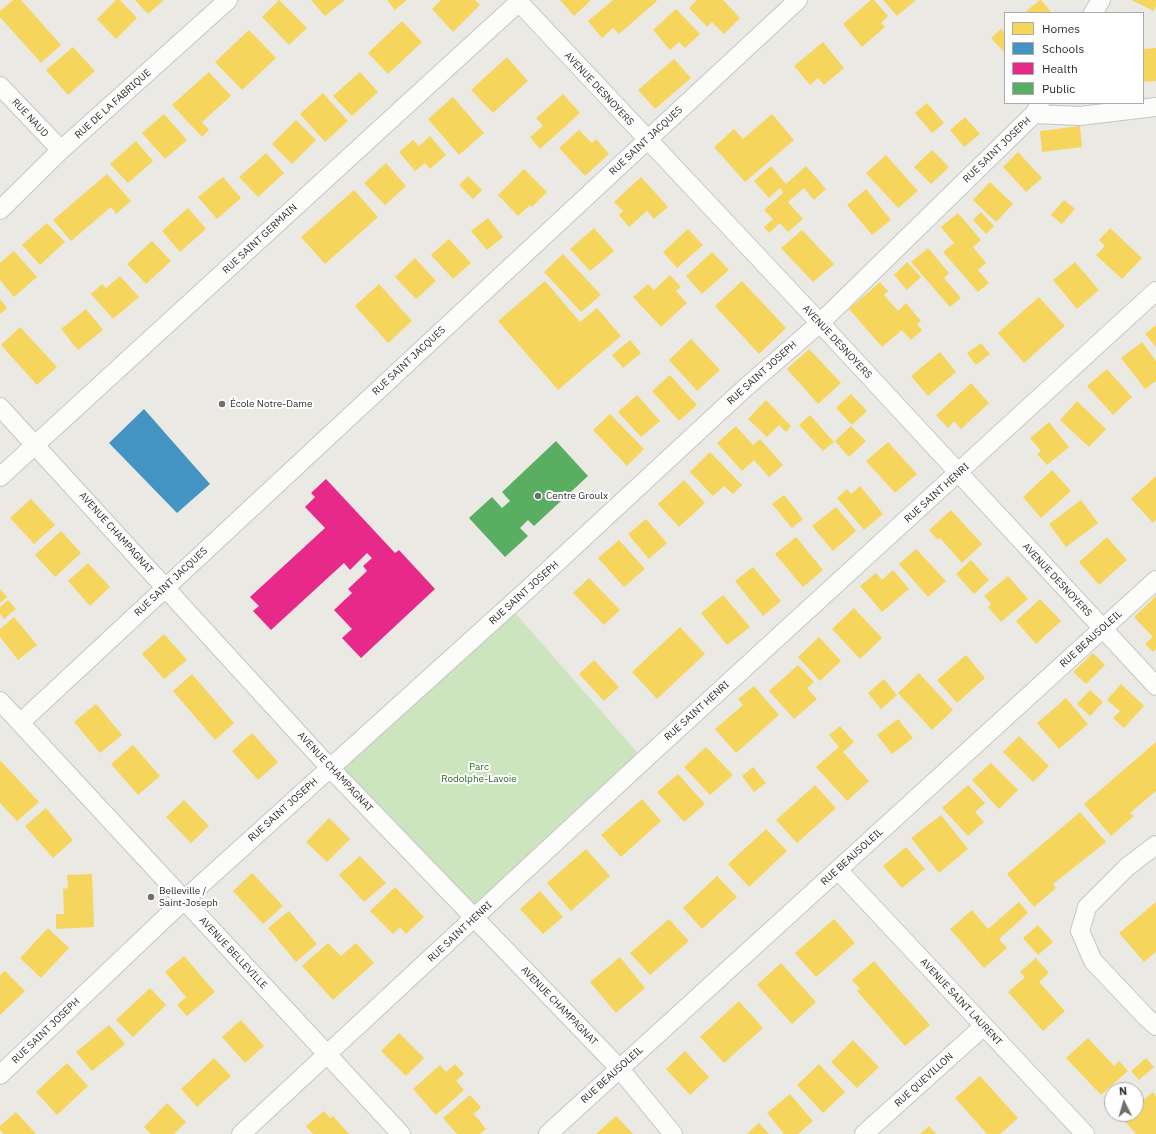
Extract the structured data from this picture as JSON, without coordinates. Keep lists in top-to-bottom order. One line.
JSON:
{"streets":{"street":["AVENUE DESNOYERS","RUE DE LA FABRIQUE","RUE NAUD","RUE SAINT JACQUES","RUE SAINT JOSEPH","RUE SAINT GERMAIN","RUE SAINT HENRI","AVENUE CHAMPAGNAT","RUE BEAUSOLEIL","AVENUE BELLEVILLE","AVENUE SAINT LAURENT","RUE QUEVILLON"]},"crossings":[["AVENUE DESNOYERS","RUE SAINT JACQUES"],["AVENUE DESNOYERS","RUE SAINT JOSEPH"],["AVENUE DESNOYERS","RUE SAINT GERMAIN"],["AVENUE DESNOYERS","RUE SAINT HENRI"],["AVENUE DESNOYERS","RUE BEAUSOLEIL"],["RUE DE LA FABRIQUE","RUE NAUD"],["RUE SAINT JACQUES","AVENUE CHAMPAGNAT"],["RUE SAINT JACQUES","AVENUE BELLEVILLE"],["RUE SAINT JOSEPH","AVENUE CHAMPAGNAT"],["RUE SAINT JOSEPH","AVENUE BELLEVILLE"],["RUE SAINT GERMAIN","AVENUE CHAMPAGNAT"],["RUE SAINT HENRI","AVENUE CHAMPAGNAT"],["RUE SAINT HENRI","AVENUE BELLEVILLE"],["AVENUE CHAMPAGNAT","RUE BEAUSOLEIL"],["RUE BEAUSOLEIL","AVENUE SAINT LAURENT"],["AVENUE SAINT LAURENT","RUE QUEVILLON"]],"parks":["Parc Rodolphe-Lavoie"],"places":["École Notre-Dame","Centre Groulx","Belleville / Saint-Joseph"],"legend":["Homes","Schools","Health","Public"],"north":"top"}
